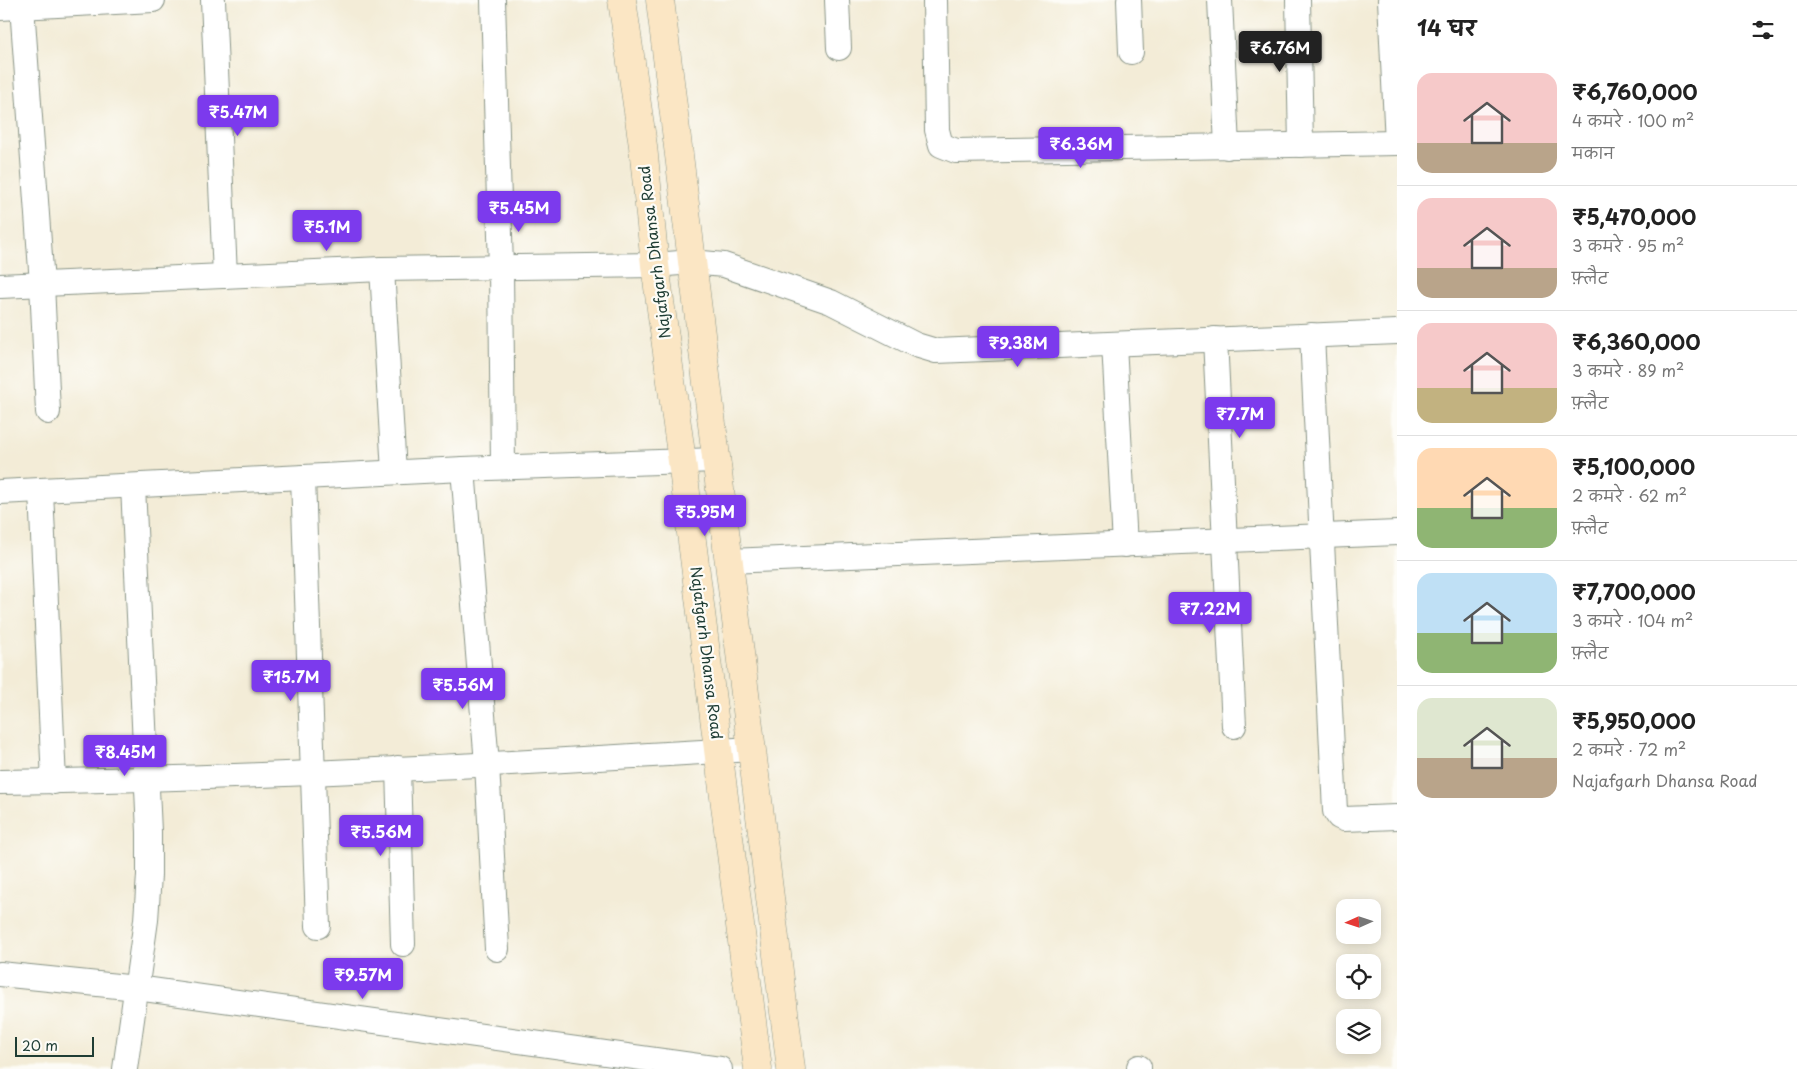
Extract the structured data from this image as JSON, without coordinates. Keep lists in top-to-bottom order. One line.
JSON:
{"streets":{"main road":["Najafgarh Dhansa Road"]},"scale_bar":"20 m","north":"left","page":{"heading":"14 घर","price":["₹6.76M","₹5.47M","₹6.36M","₹5.45M","₹5.1M","₹9.38M","₹7.7M","₹5.95M","₹7.22M","₹15.7M","₹5.56M","₹8.45M","₹5.56M","₹9.57M"],"list":[{"name":"₹6,760,000","note":"4 कमरे · 100 m² · मकान"},{"name":"₹5,470,000","note":"3 कमरे · 95 m² · फ़्लैट"},{"name":"₹6,360,000","note":"3 कमरे · 89 m² · फ़्लैट"},{"name":"₹5,100,000","note":"2 कमरे · 62 m² · फ़्लैट"},{"name":"₹7,700,000","note":"3 कमरे · 104 m² · फ़्लैट"},{"name":"₹5,950,000","note":"2 कमरे · 72 m² · Najafgarh Dhansa Road"}],"scale":"20 m"}}
